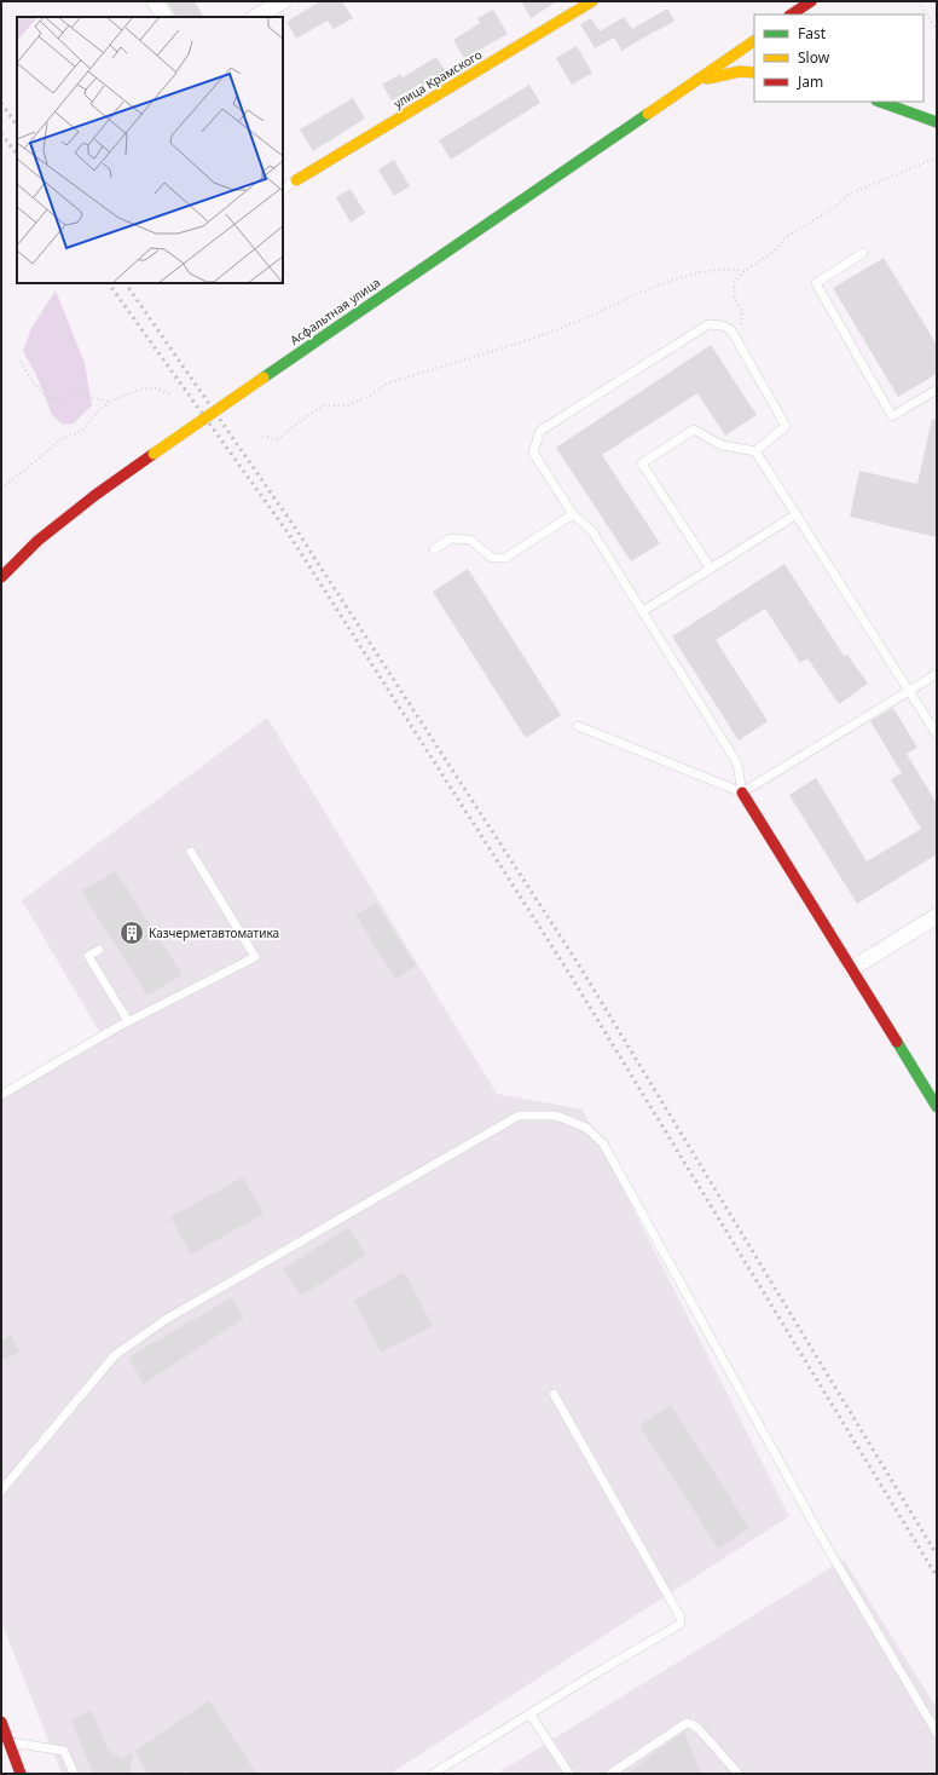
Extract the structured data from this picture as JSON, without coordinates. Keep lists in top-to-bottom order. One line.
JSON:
{"streets":{"main road":["улица Крамского","Асфальтная улица"]},"places":{"building":["Казчерметавтоматика"]},"legend":["Fast","Slow","Jam"]}
